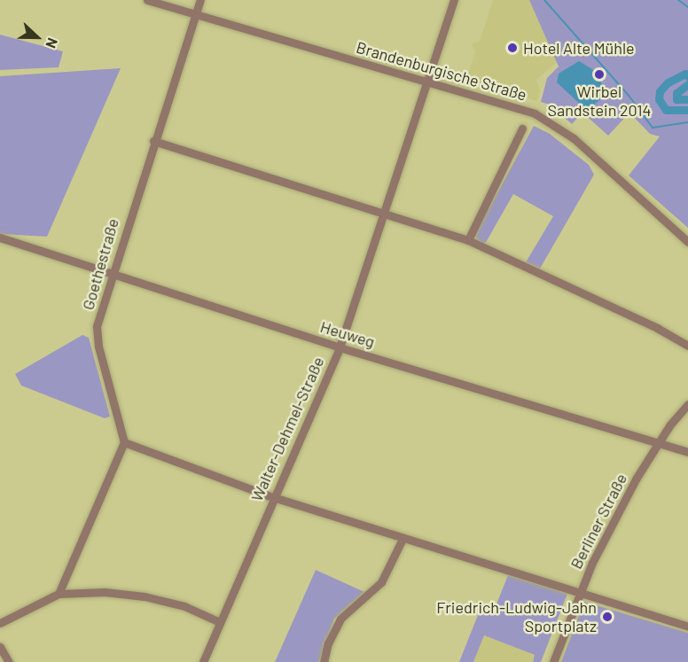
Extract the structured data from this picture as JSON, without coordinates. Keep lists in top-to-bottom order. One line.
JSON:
{"streets":{"street":["Brandenburgische Straße","Goethestraße","Heuweg","Walter-Dehmel-Straße","Berliner Straße"]},"crossings":[["Brandenburgische Straße","Goethestraße"],["Brandenburgische Straße","Walter-Dehmel-Straße"],["Goethestraße","Heuweg"],["Heuweg","Walter-Dehmel-Straße"],["Heuweg","Berliner Straße"]],"places":["Hotel Alte Mühle","Wirbel Sandstein 2014","Friedrich-Ludwig-Jahn Sportplatz"],"north":"right"}
